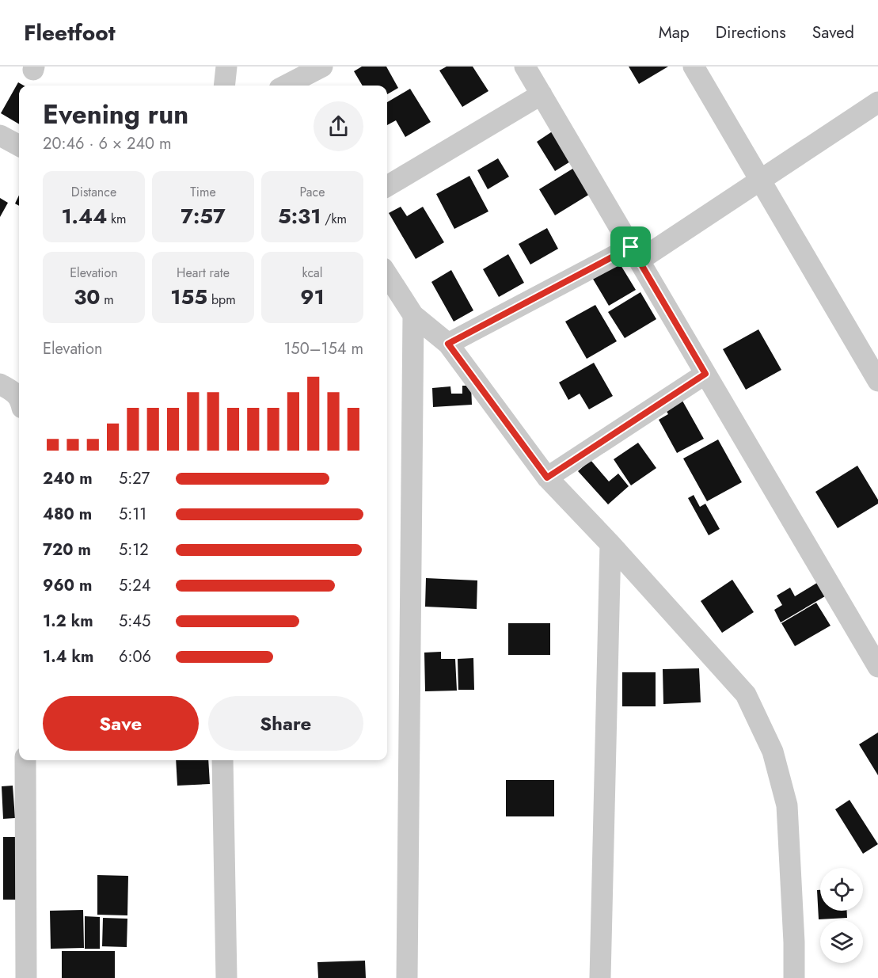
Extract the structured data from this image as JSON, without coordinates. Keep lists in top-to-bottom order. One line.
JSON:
{"page":{"header":"Fleetfoot","nav":["Map","Directions","Saved"],"heading":["Evening run","20:46 · 6 × 240 m"],"stats":[["Distance","1.44 km"],["Time","7:57"],["Pace","5:31 /km"],["Elevation","30 m"],["Heart rate","155 bpm"],["kcal","91"]],"chart":["Elevation","150–154 m"],"list":[{"name":"240 m","note":"5:27"},{"name":"480 m","note":"5:11"},{"name":"720 m","note":"5:12"},{"name":"960 m","note":"5:24"},{"name":"1.2 km","note":"5:45"},{"name":"1.4 km","note":"6:06"}],"buttons":["Save","Share"]}}
